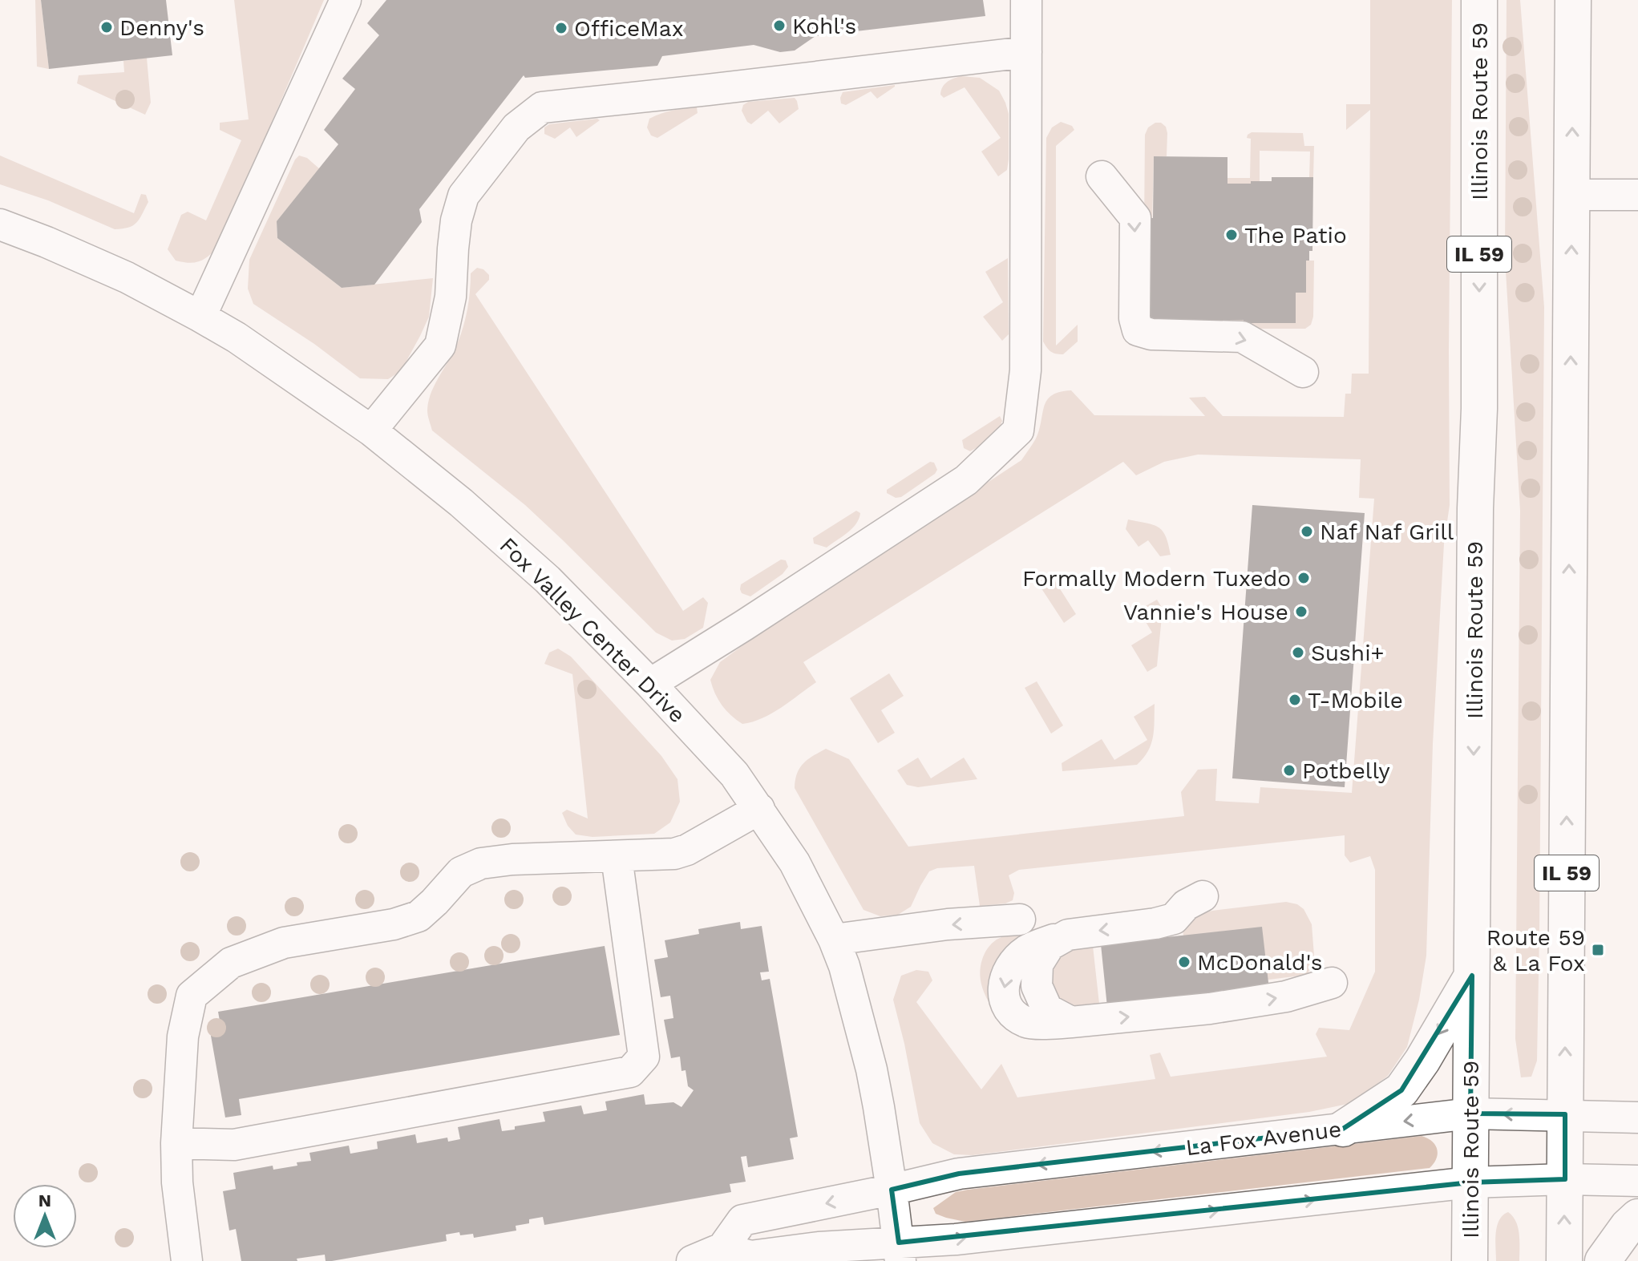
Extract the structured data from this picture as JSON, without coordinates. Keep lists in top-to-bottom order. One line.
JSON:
{"streets":{"main road":["Illinois Route 59","IL 59"],"street":["Fox Valley Center Drive","La Fox Avenue"]},"crossings":[["Illinois Route 59","La Fox Avenue"],["IL 59","La Fox Avenue"],["Fox Valley Center Drive","La Fox Avenue"]],"places":{"other":["Kohl's","Denny's","OfficeMax","The Patio","Naf Naf Grill","Formally Modern Tuxedo","Vannie's House","Sushi+","T-Mobile","Potbelly","McDonald's"],"transit":["Route 59 & La Fox"]},"north":"top"}
